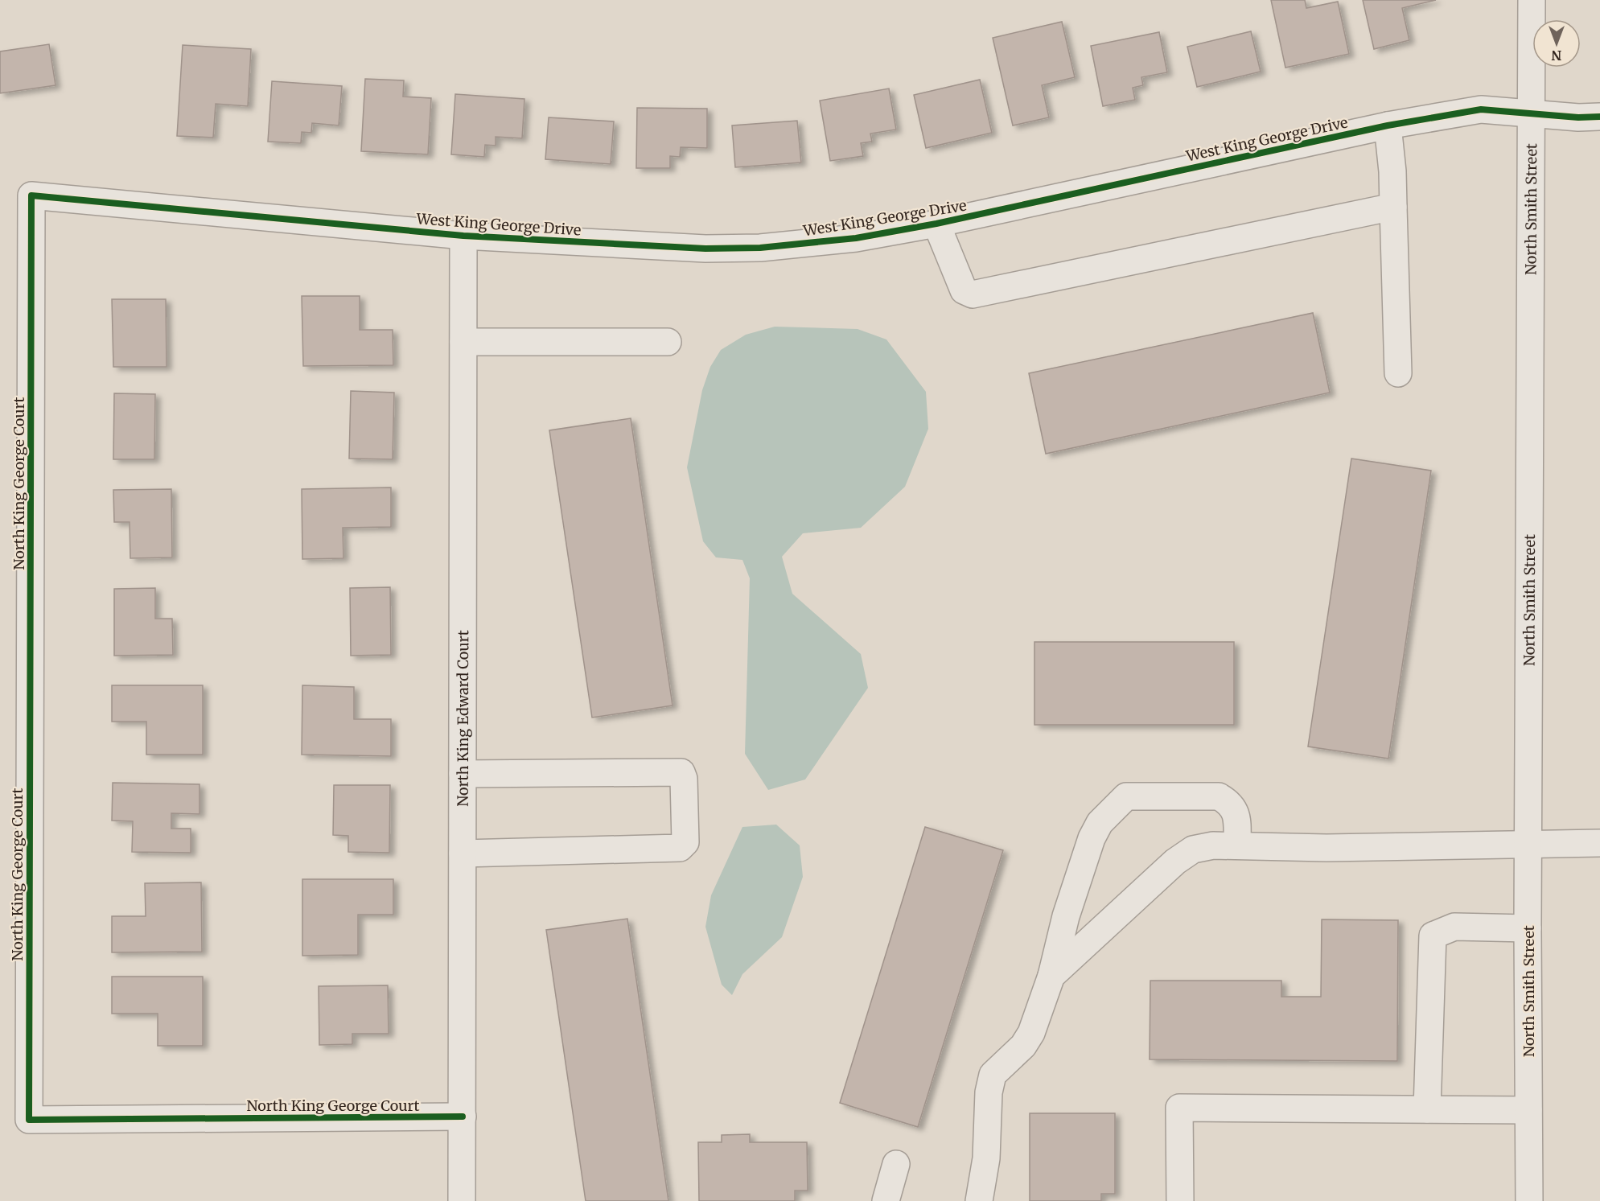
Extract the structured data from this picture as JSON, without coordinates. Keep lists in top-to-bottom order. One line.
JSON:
{"streets":{"street":["West King George Drive","North Smith Street","North King George Court","North King Edward Court"]},"crossings":[["West King George Drive","North Smith Street"],["West King George Drive","North King George Court"],["West King George Drive","North King Edward Court"],["North King George Court","North King Edward Court"]],"north":"bottom"}
